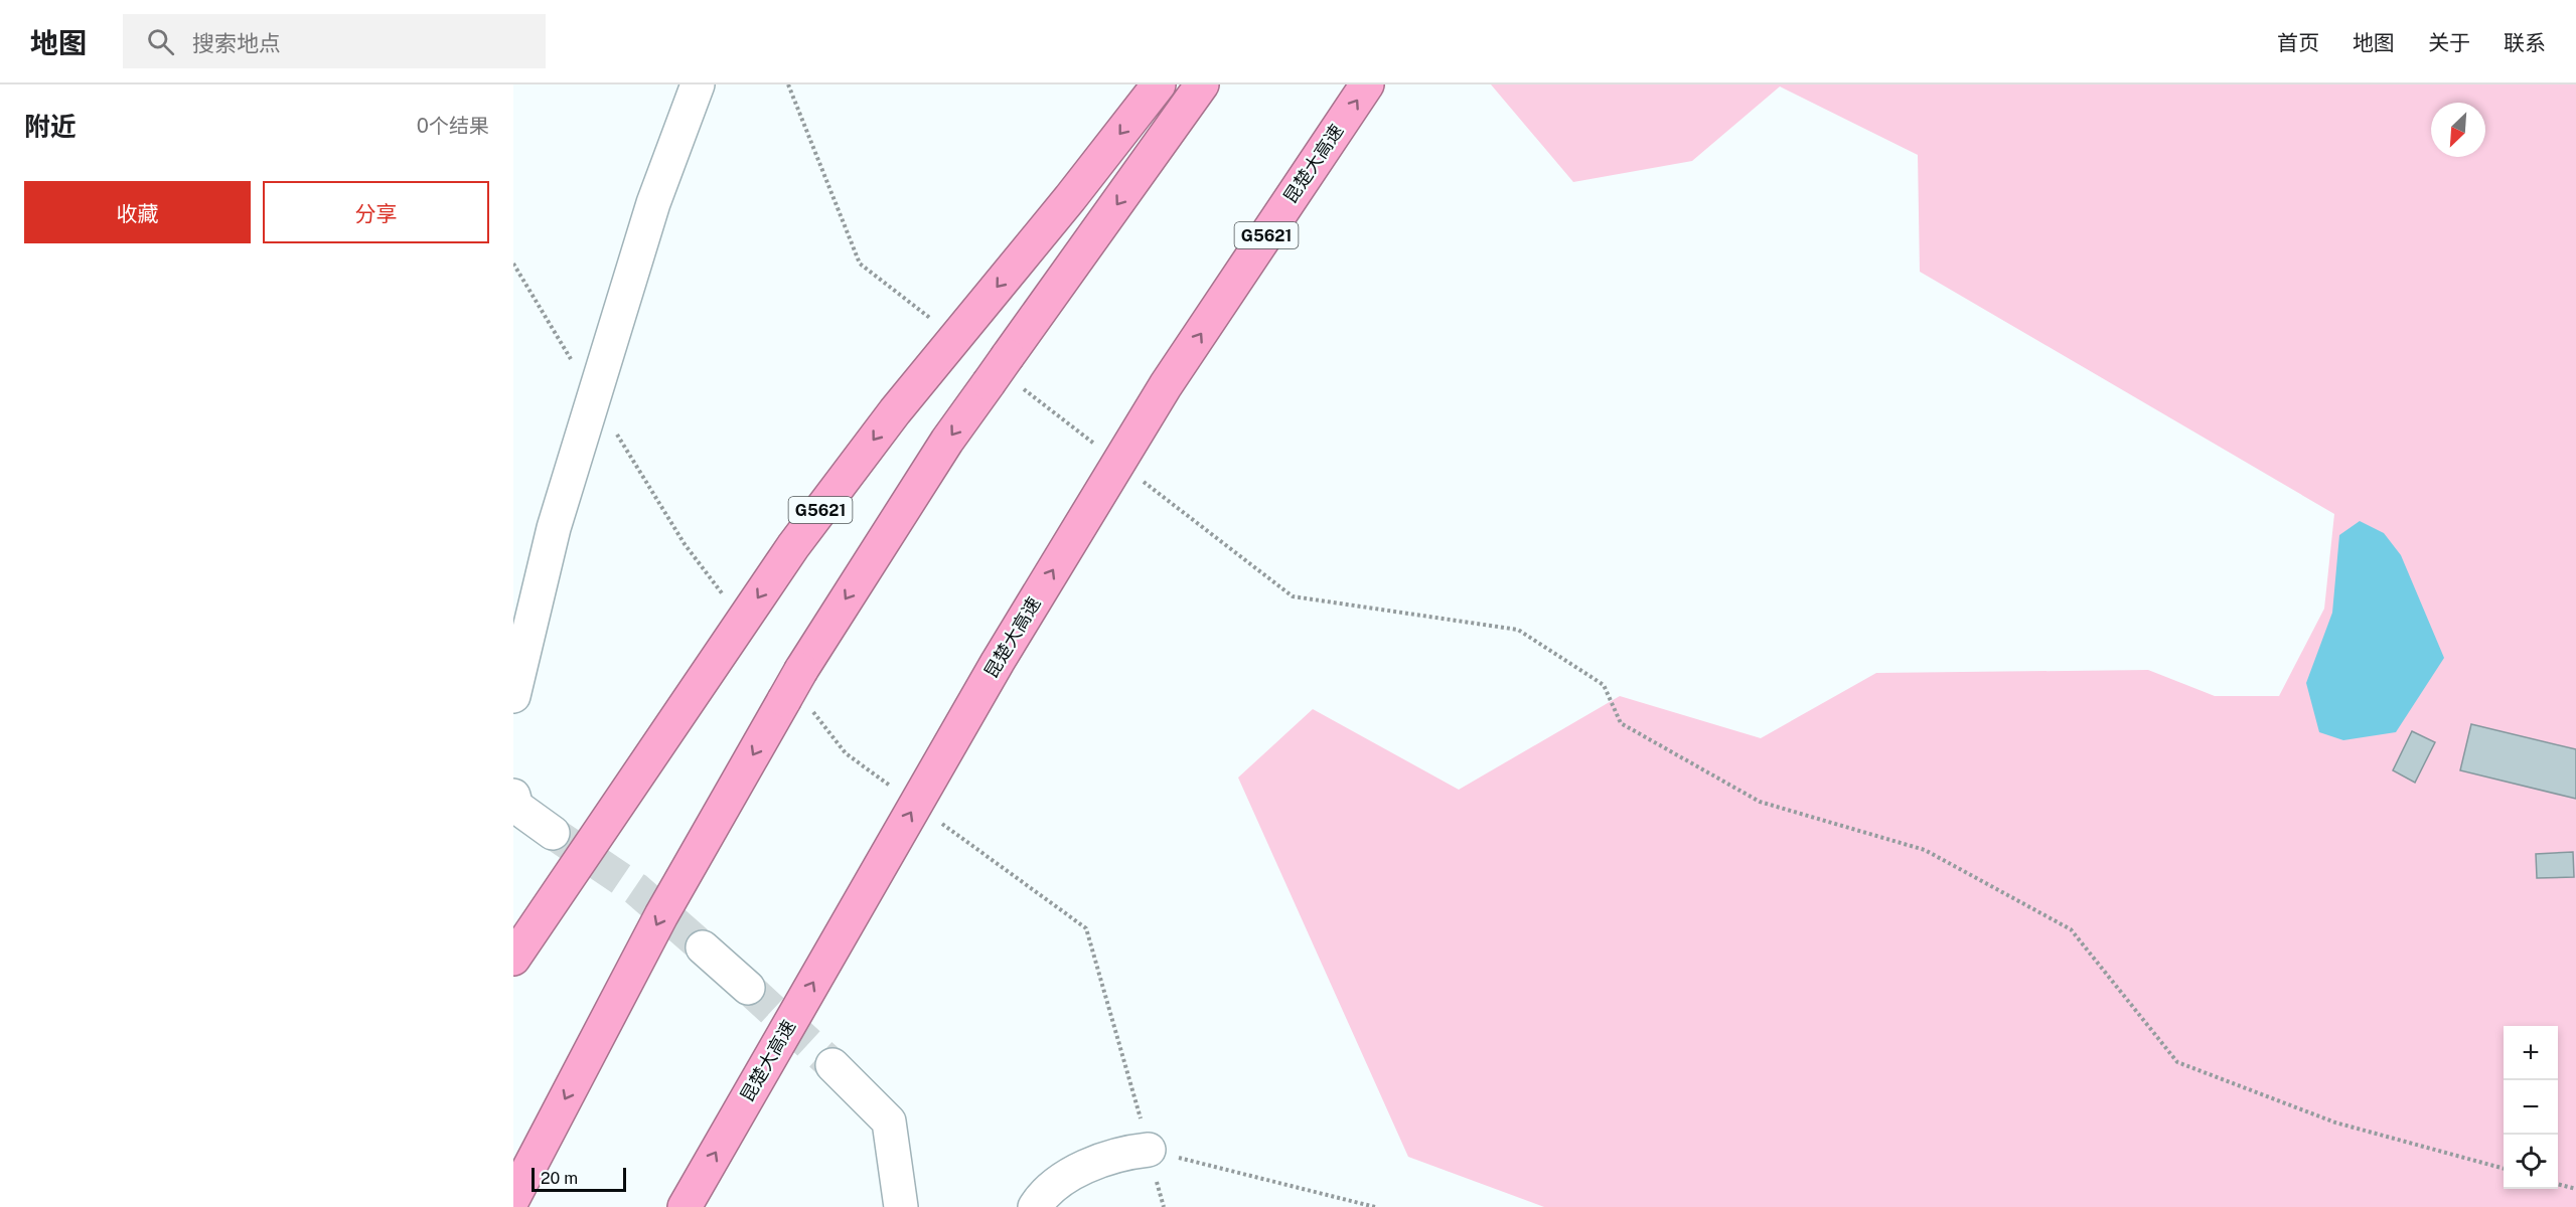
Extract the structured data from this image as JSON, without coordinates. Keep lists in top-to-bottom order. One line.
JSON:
{"streets":{"highway":["昆楚大高速","G5621"]},"scale_bar":"20 m","north":"bottom left","page":{"header":"地图","search":"搜索地点","nav":["首页","地图","关于","联系"],"heading":["附近","0个结果"],"buttons":["收藏","分享"],"map_buttons":["+","−"],"scale":"20 m"}}
